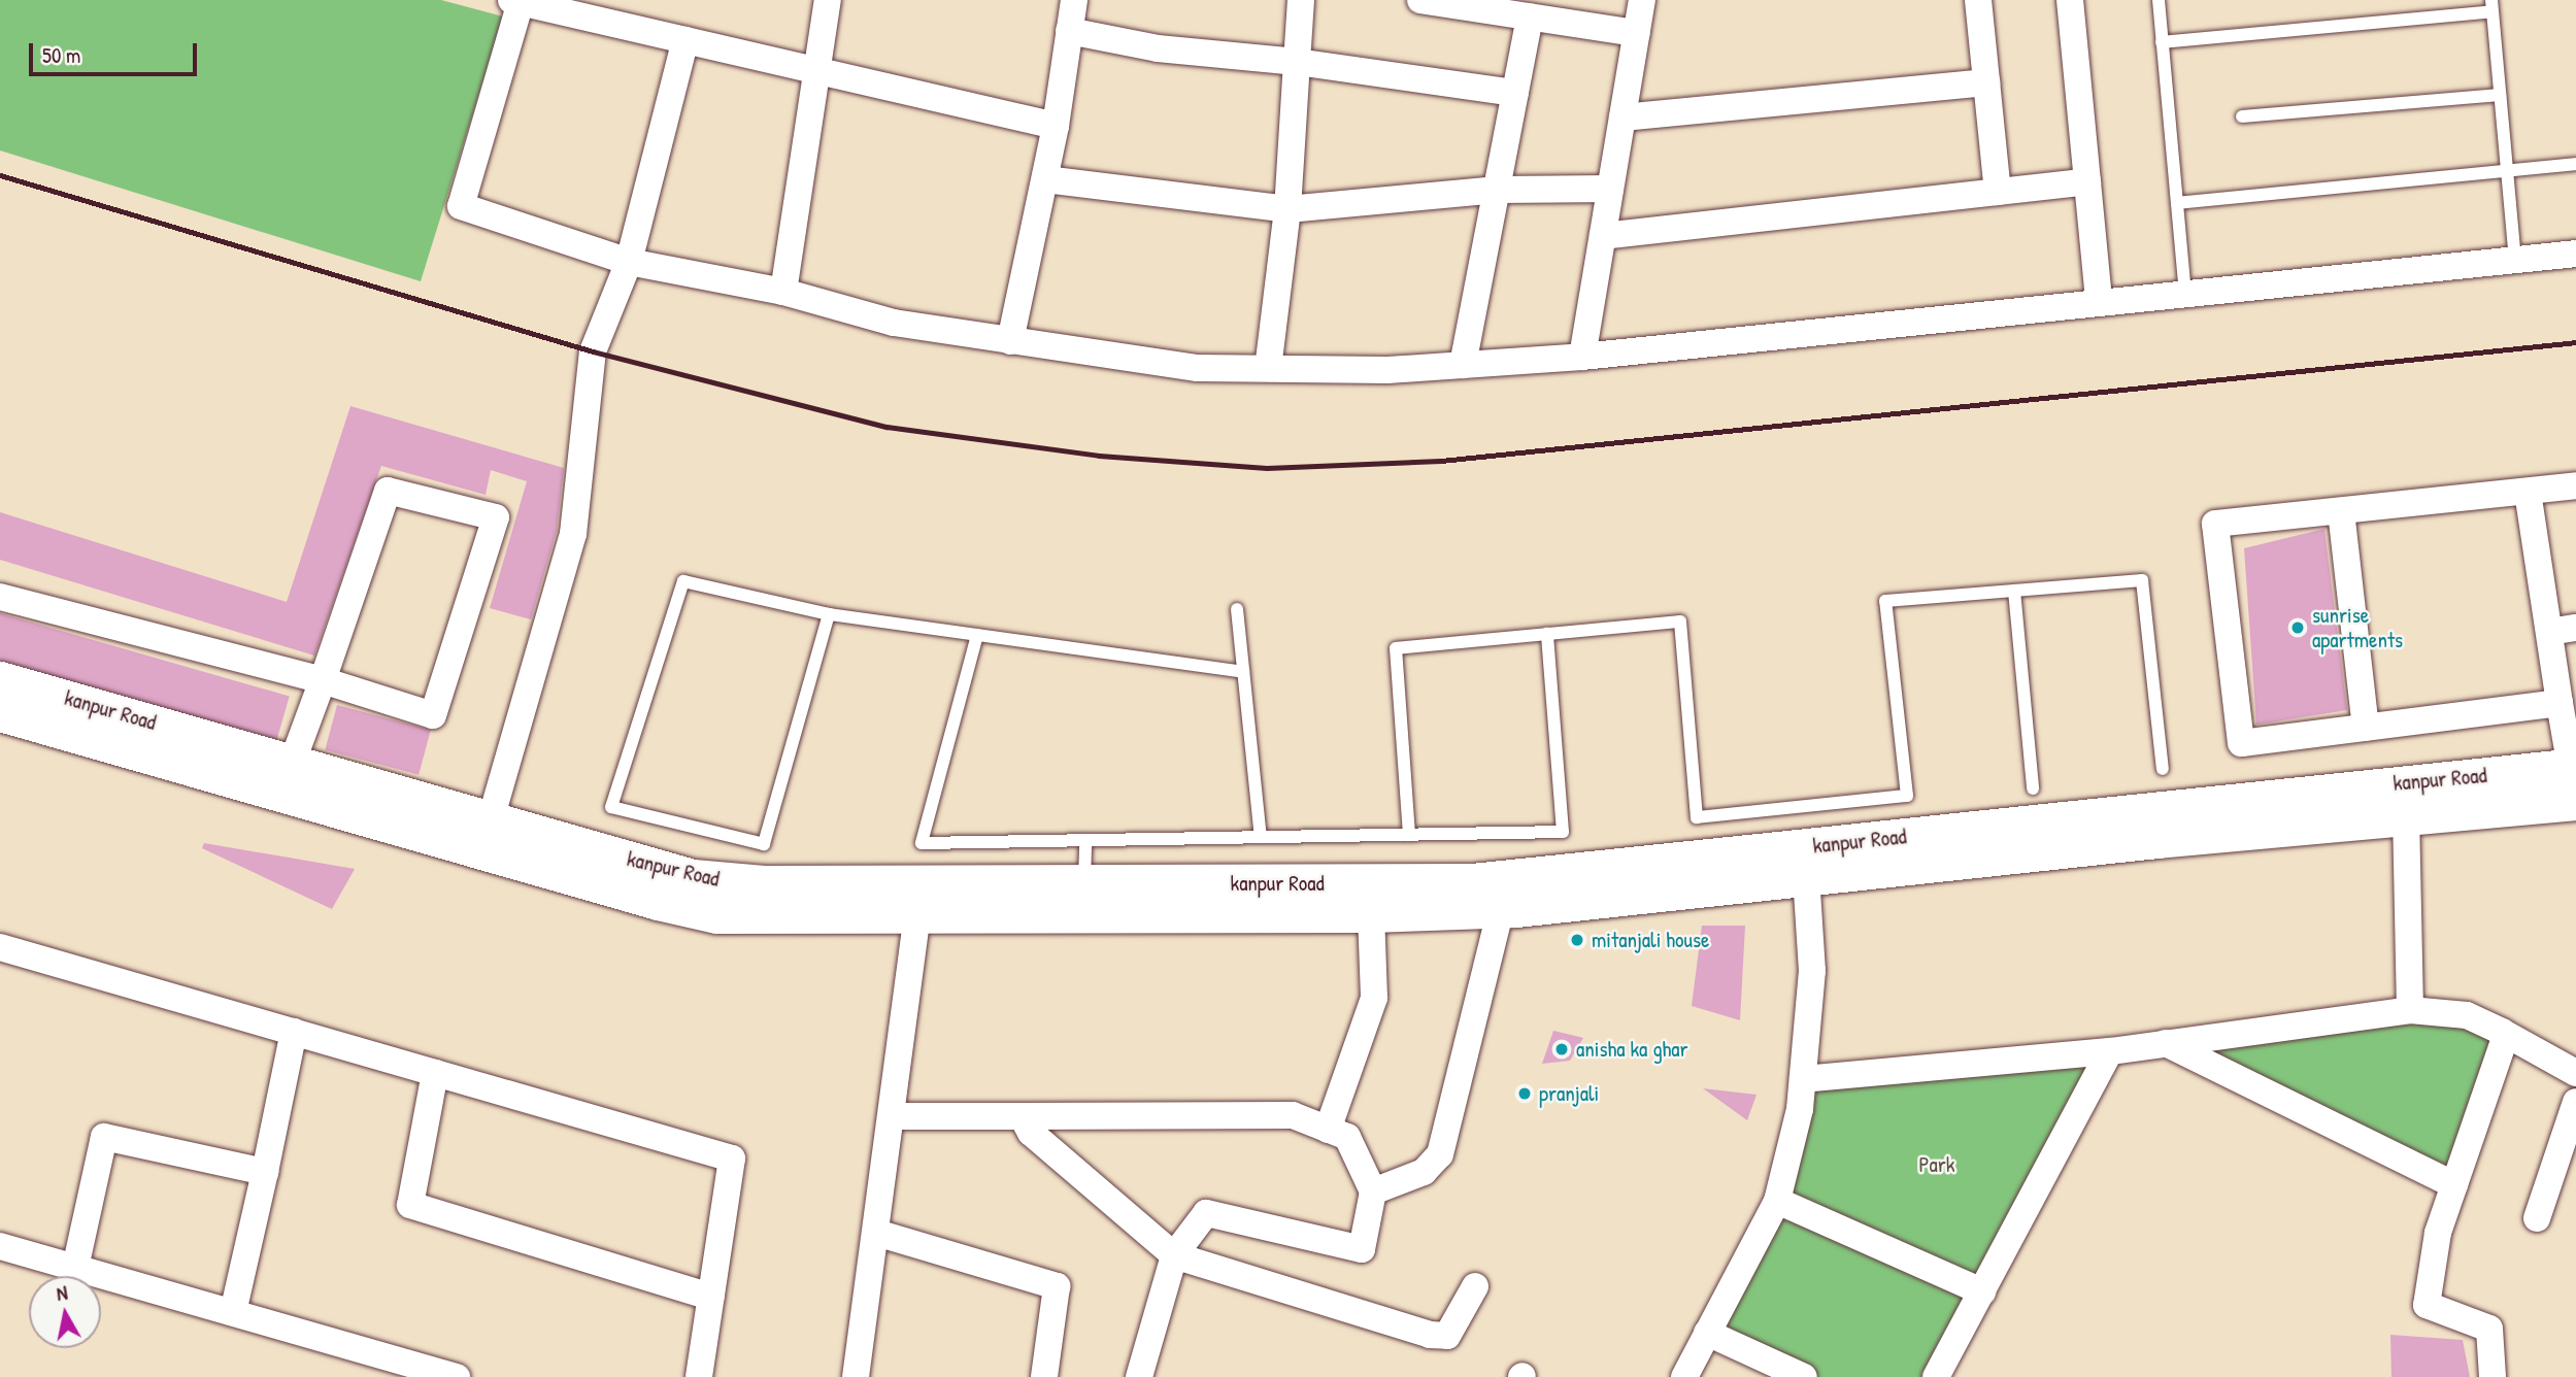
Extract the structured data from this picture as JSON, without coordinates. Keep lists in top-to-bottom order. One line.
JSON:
{"streets":{"street":["kanpur Road"]},"parks":["Park"],"places":["sunrise apartments","mitanjali house","anisha ka ghar","pranjali"],"scale_bar":"50 m","north":"top"}
